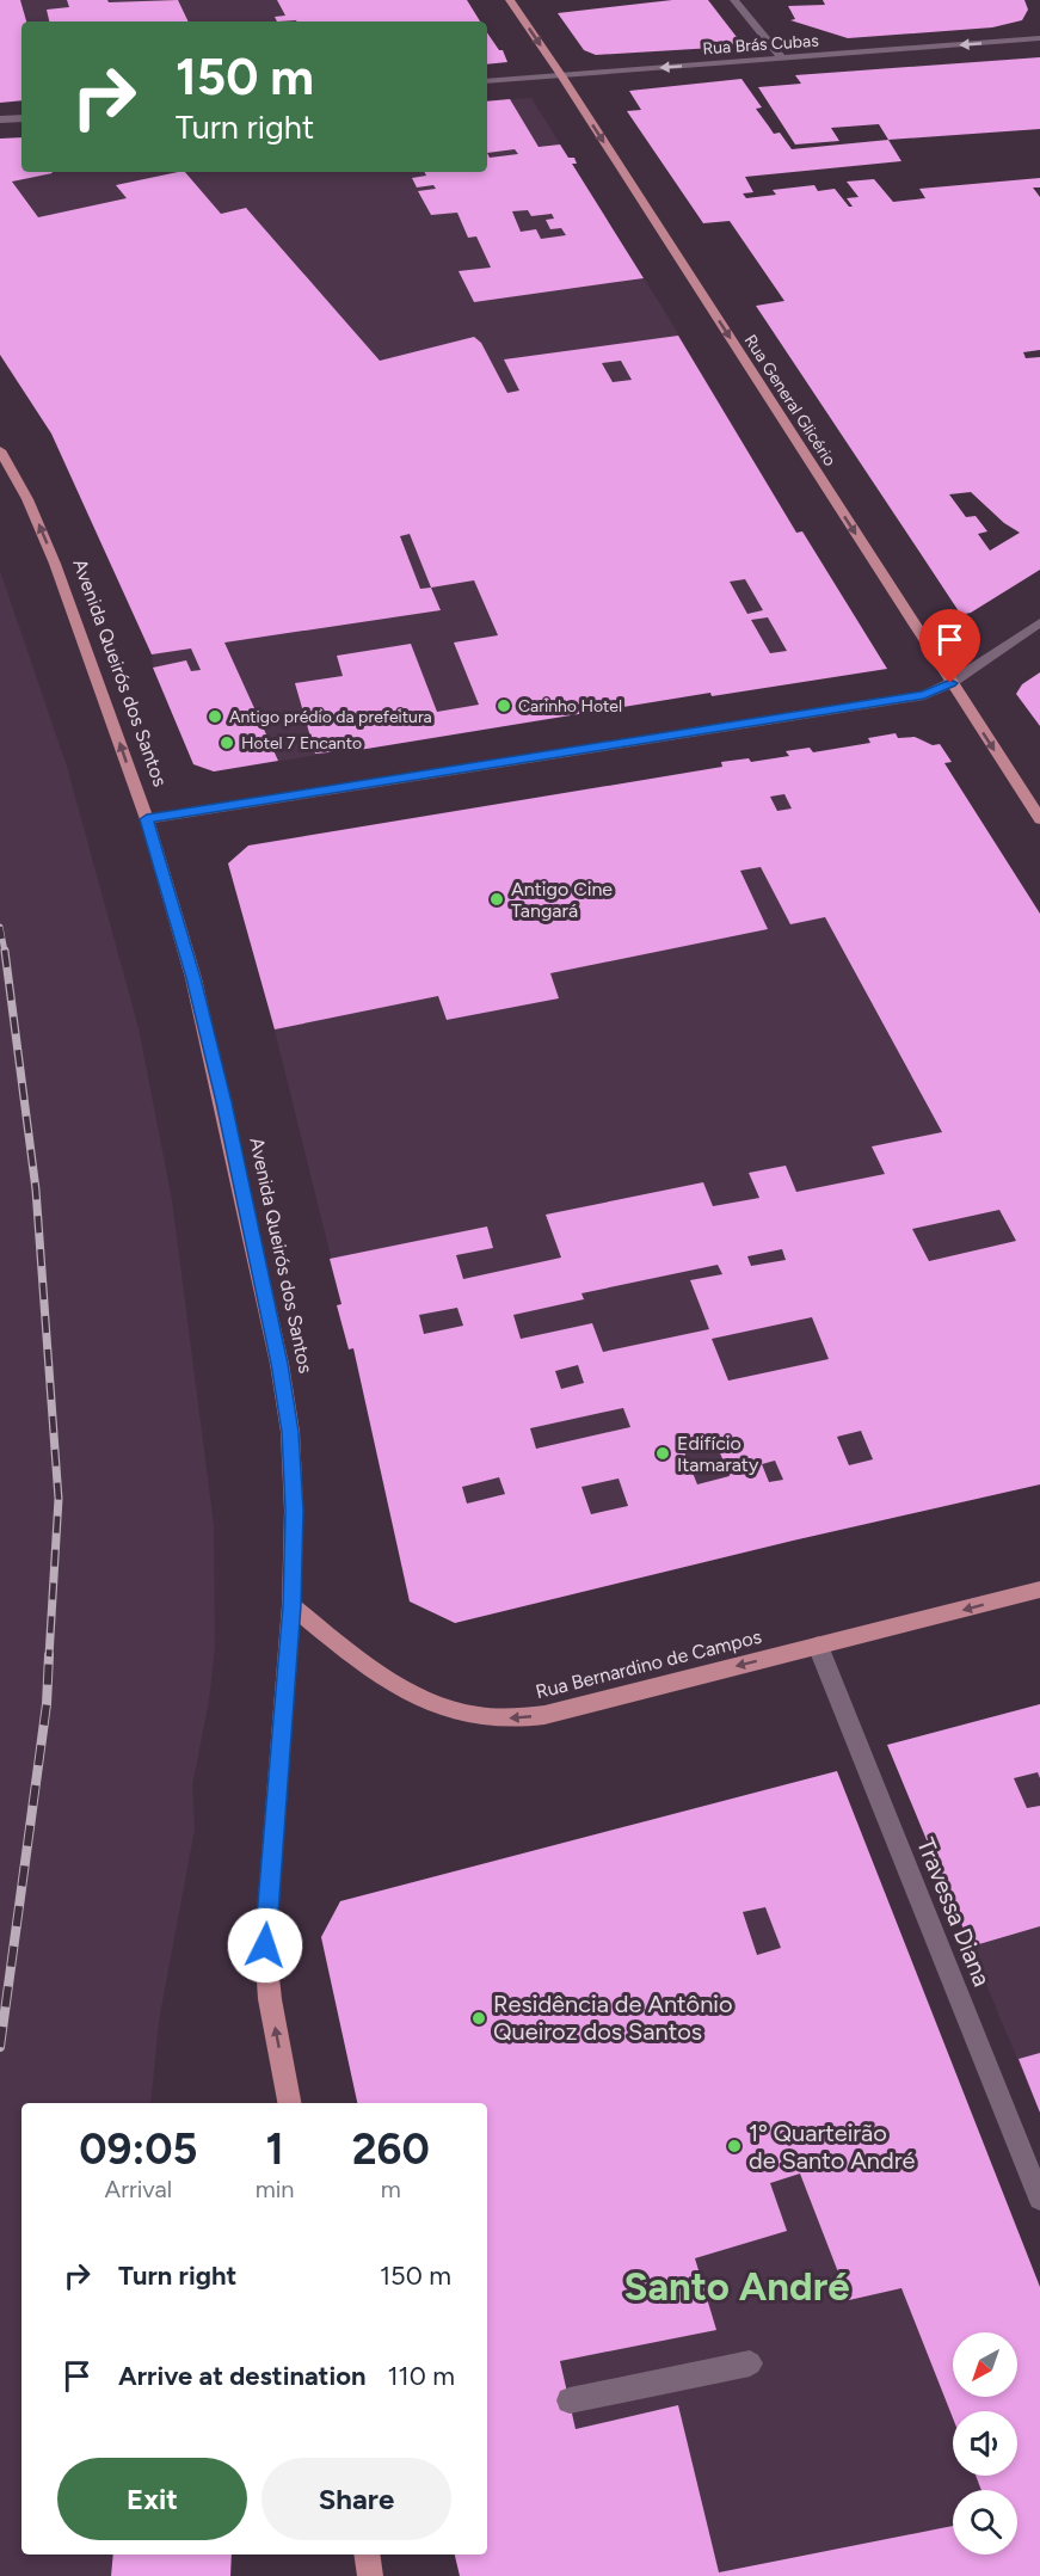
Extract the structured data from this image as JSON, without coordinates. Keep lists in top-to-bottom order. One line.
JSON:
{"streets":{"main road":["Rua General Glicério","Avenida Queirós dos Santos","Rua Bernardino de Campos"],"street":["Rua Brás Cubas","Travessa Diana"]},"crossings":[["Rua Brás Cubas","Rua General Glicério"],["Avenida Queirós dos Santos","Rua Bernardino de Campos"],["Rua Bernardino de Campos","Travessa Diana"]],"one_way":["Rua Brás Cubas","Rua General Glicério","Avenida Queirós dos Santos","Rua Bernardino de Campos"],"districts":["Santo André"],"places":["Carinho Hotel","Antigo prédio da prefeitura","Hotel 7 Encanto","Antigo Cine Tangará","Edifício Itamaraty","Residência de Antônio Queiroz dos Santos","1º Quarteirão de Santo André"],"north":"bottom left","page":{"turn":["150 m","Turn right"],"eta":["09:05","Arrival","1","min","260","m"],"list":[{"name":"Turn right","value":"150 m"},{"name":"Arrive at destination","value":"110 m"}],"buttons":["Exit","Share"]}}
